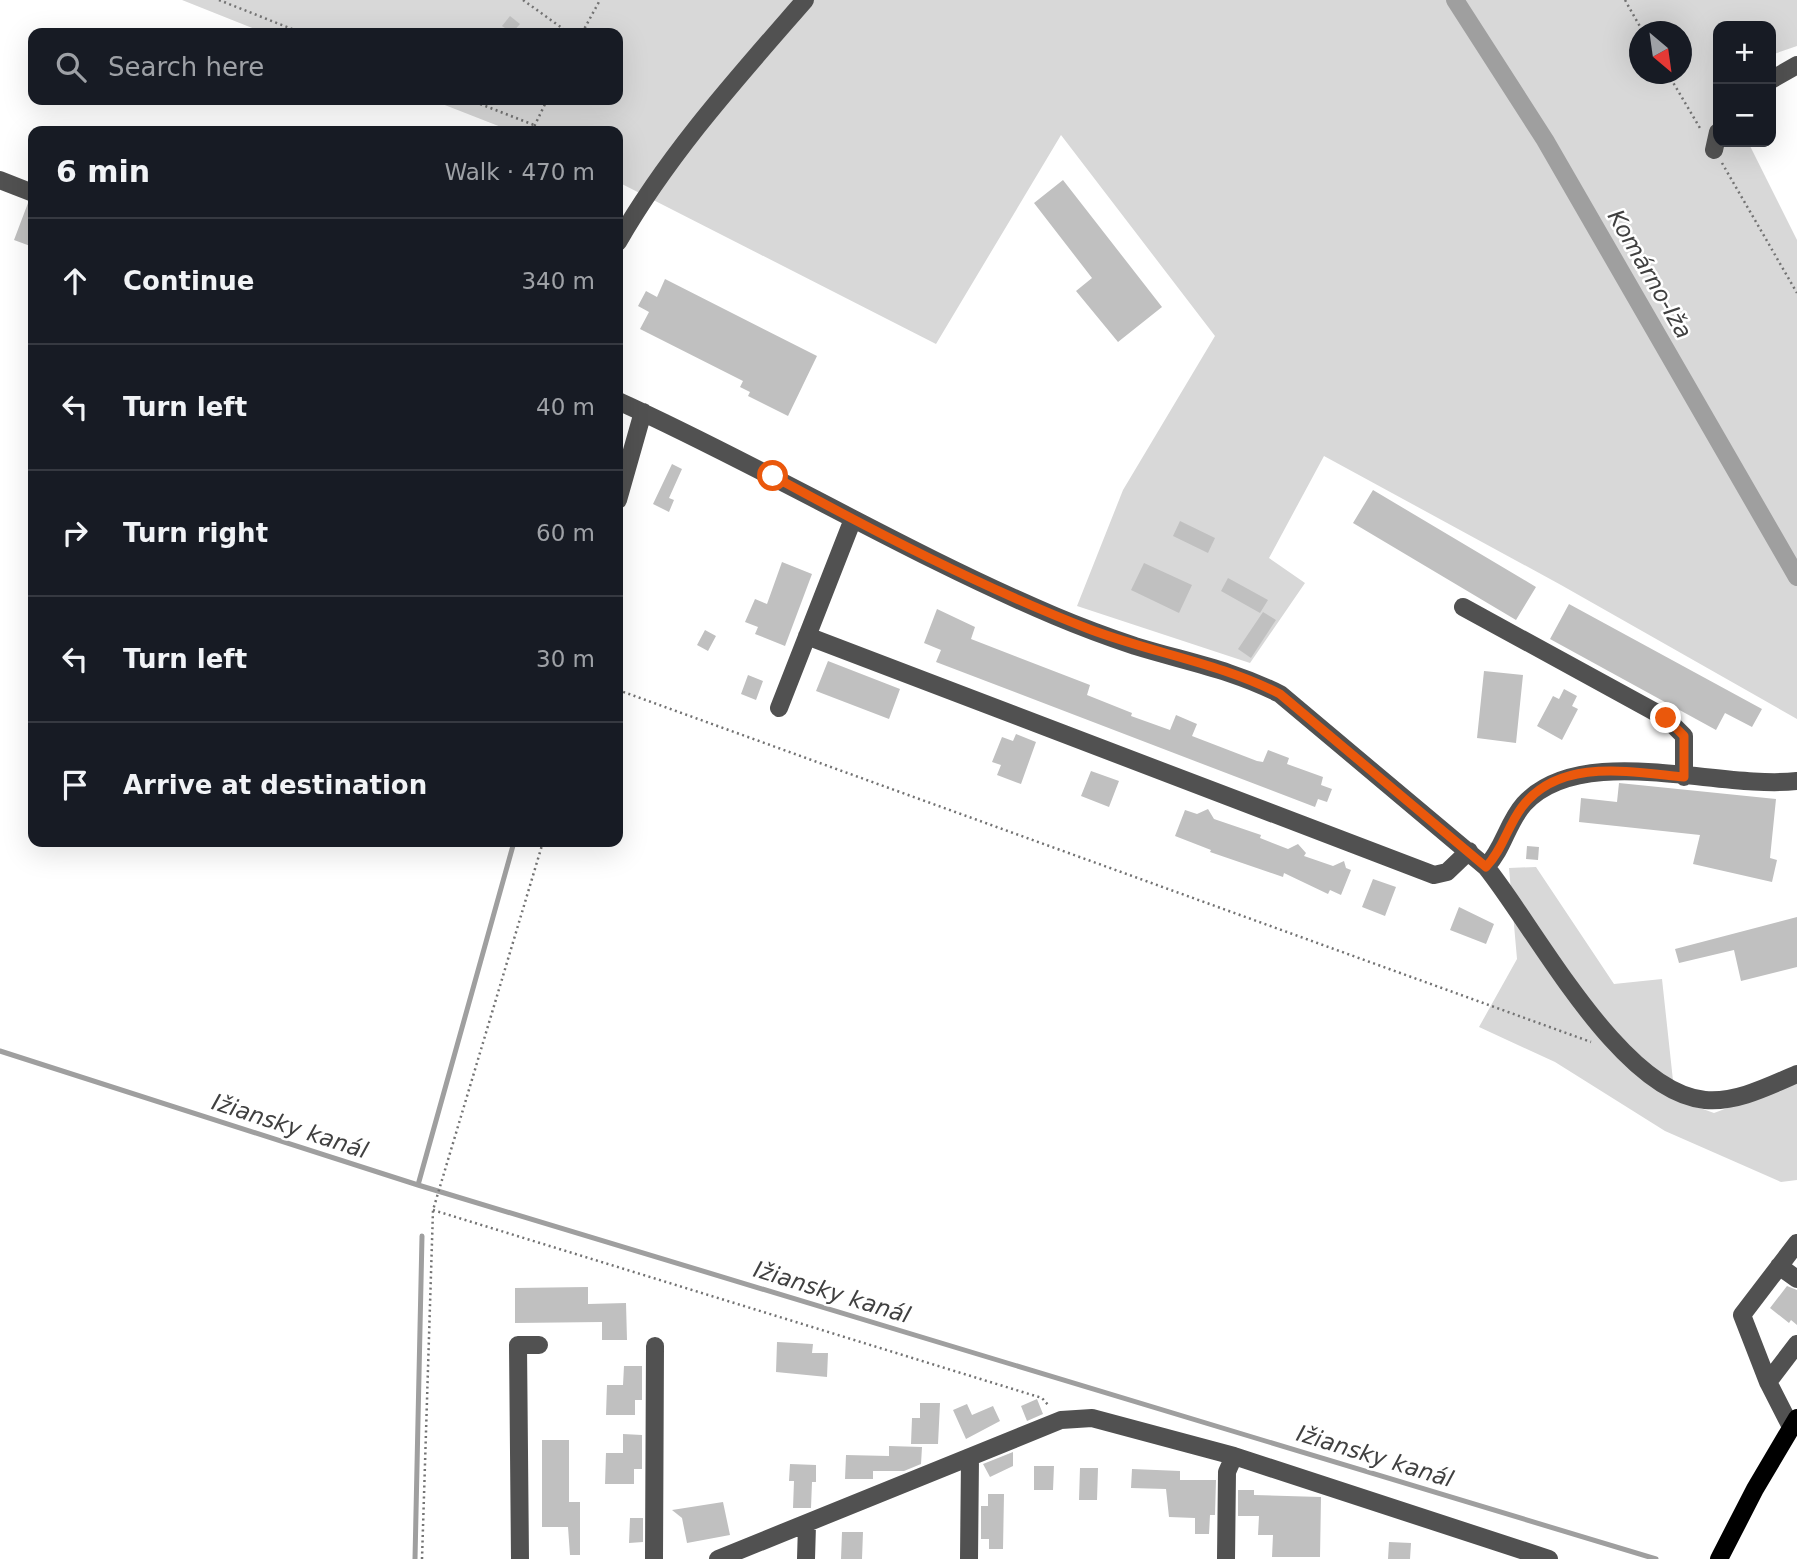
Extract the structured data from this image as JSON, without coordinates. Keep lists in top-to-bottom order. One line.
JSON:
{"water":["Komárno-Iža","Ižiansky kanál"],"north":"bottom right","page":{"map_buttons":["+","−"],"search":"Search here","heading":["6 min","Walk · 470 m"],"list":[["Continue","340 m"],["Turn left","40 m"],["Turn right","60 m"],["Turn left","30 m"],"Arrive at destination"]}}
